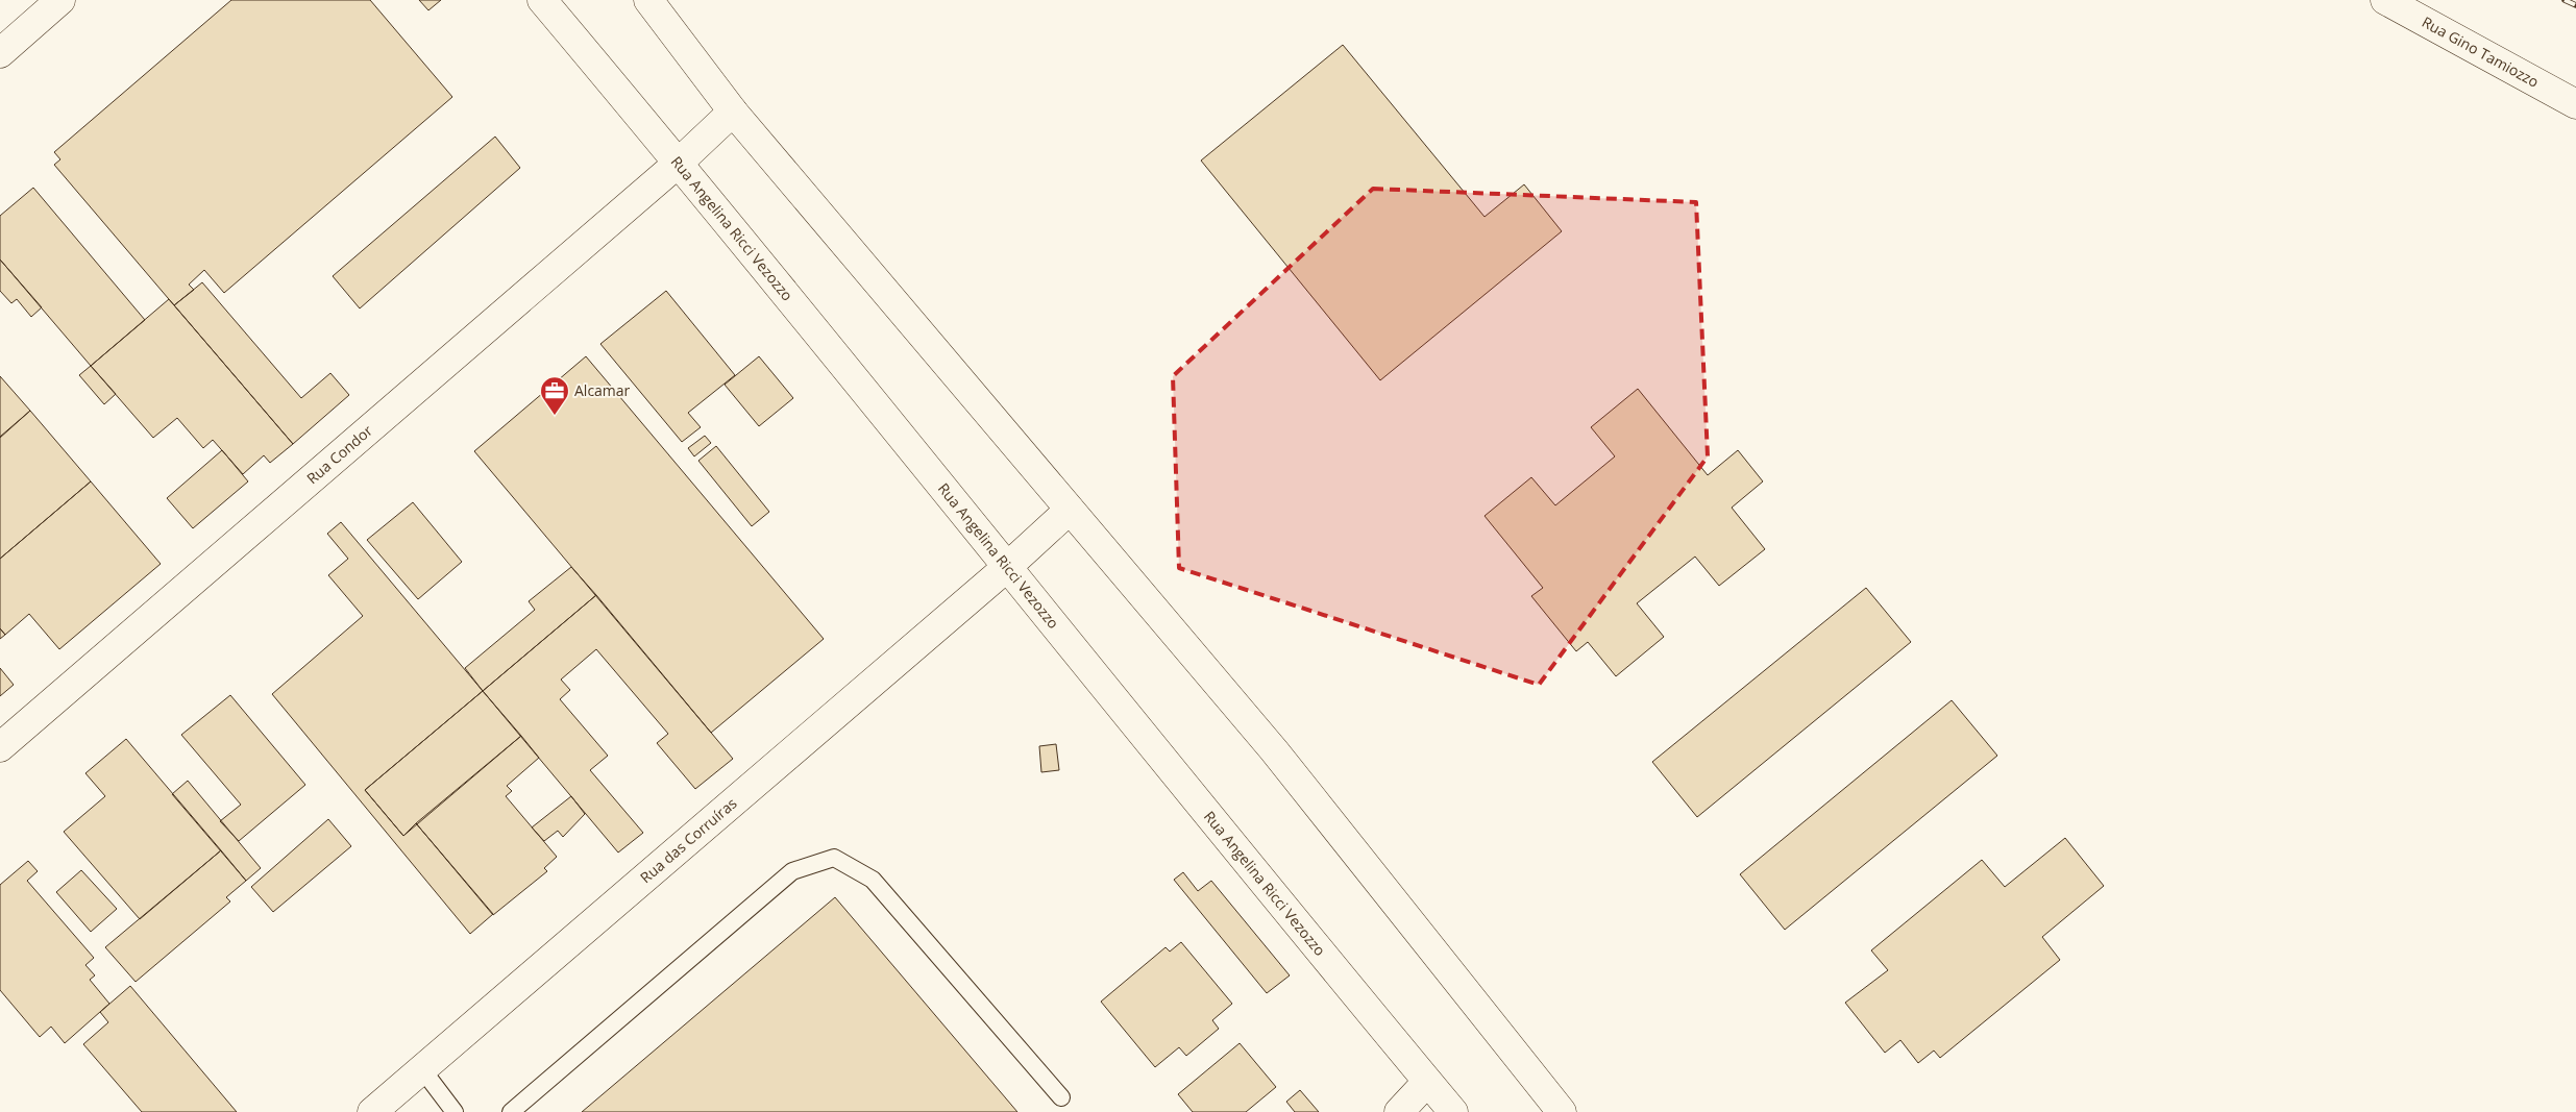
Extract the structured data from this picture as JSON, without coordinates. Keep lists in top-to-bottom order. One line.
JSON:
{"streets":{"main road":["Rua Gino Tamiozzo","Rua Angelina Ricci Vezozzo","Rua Condor","Rua das Corruíras"]},"crossings":[["Rua Angelina Ricci Vezozzo","Rua Condor"],["Rua Angelina Ricci Vezozzo","Rua das Corruíras"]],"places":{"office":["Alcamar"]}}
